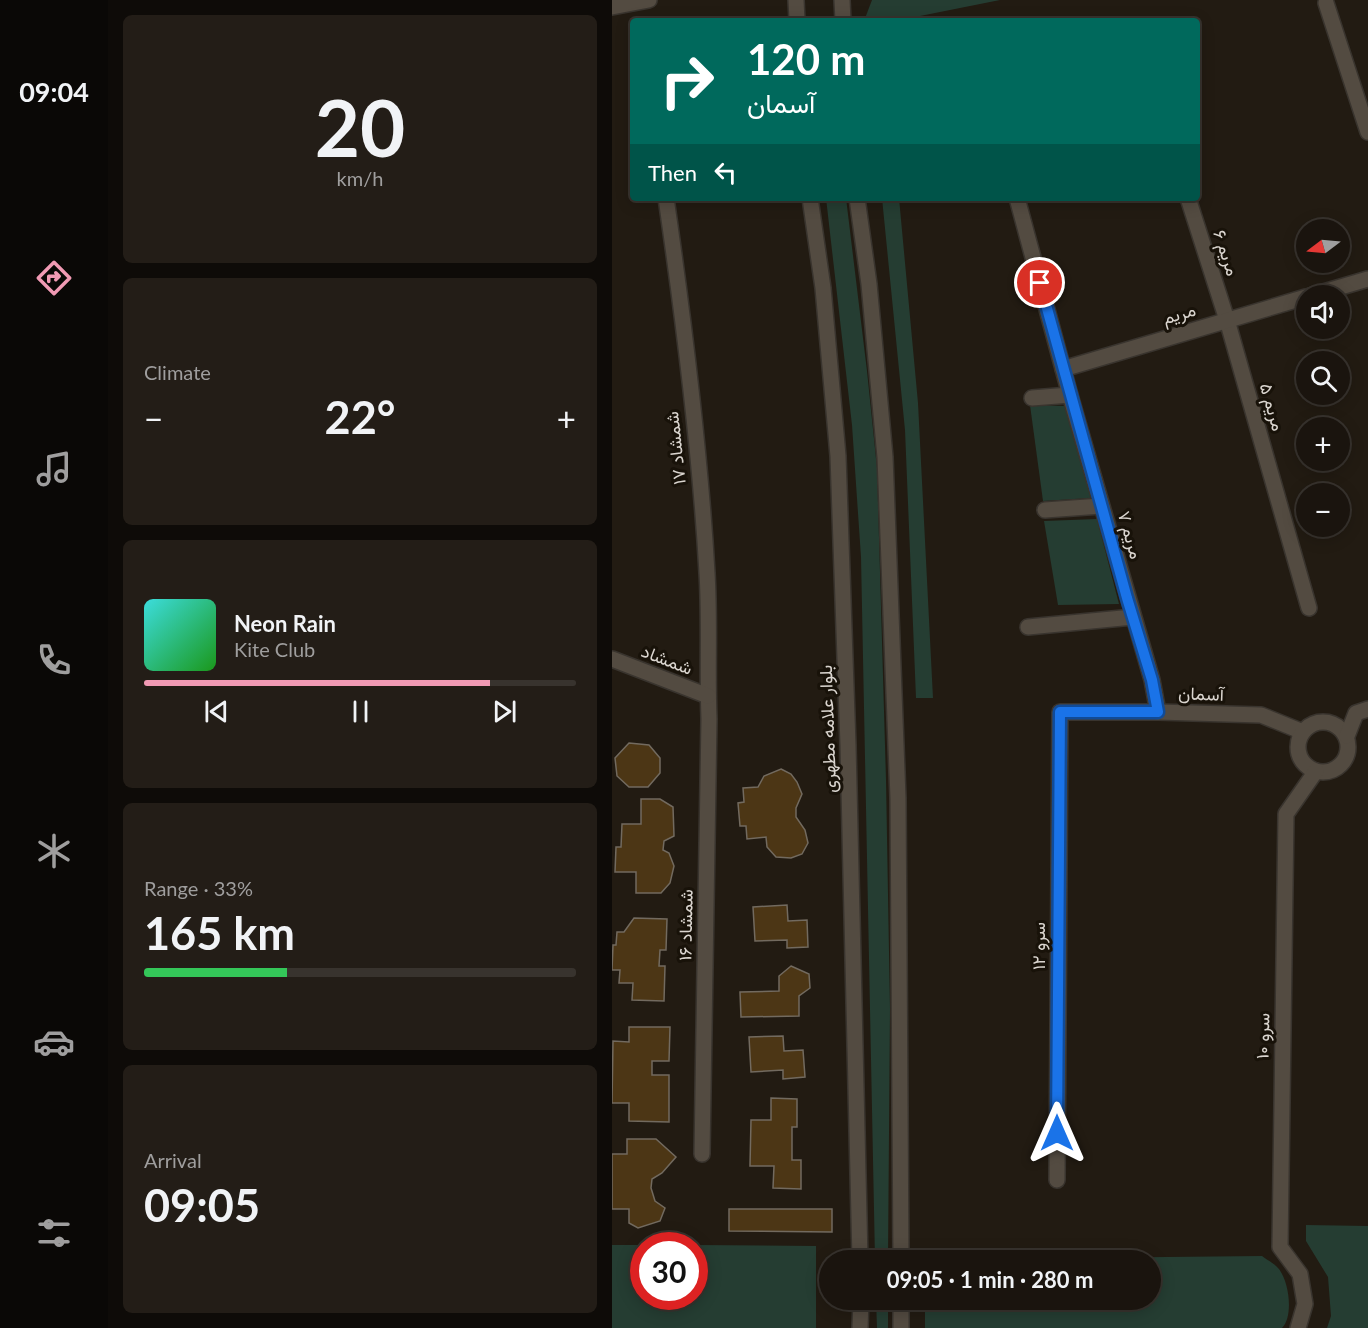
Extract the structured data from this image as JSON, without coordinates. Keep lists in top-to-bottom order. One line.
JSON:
{"streets":{"street":["مریم ۶","مریم","مریم ۵","شمشاد ۱۷","مریم ۷","شمشاد","آسمان","بلوار علامه مطهری","شمشاد ۱۶","سرو ۱۲","سرو ۱۰"]},"crossings":[["مریم ۶","مریم"],["مریم ۶","مریم ۵"],["مریم","مریم ۵"],["مریم","مریم ۷"],["شمشاد ۱۷","شمشاد"],["شمشاد ۱۷","شمشاد ۱۶"],["مریم ۷","آسمان"],["شمشاد","شمشاد ۱۶"],["آسمان","سرو ۱۲"],["آسمان","سرو ۱۰"]],"north":"left","page":{"tabs":"09:04","tile":[["20","km/h"],"Climate",["Range · 33%","165 km"],["Arrival","09:05"]],"turn":["120 m","آسمان"],"then":"Then","map_buttons":["+","−"],"heat":["−","22°","+"],"song":["Neon Rain","Kite Club"],"limit":"30","trip":"09:05 · 1 min · 280 m"}}
